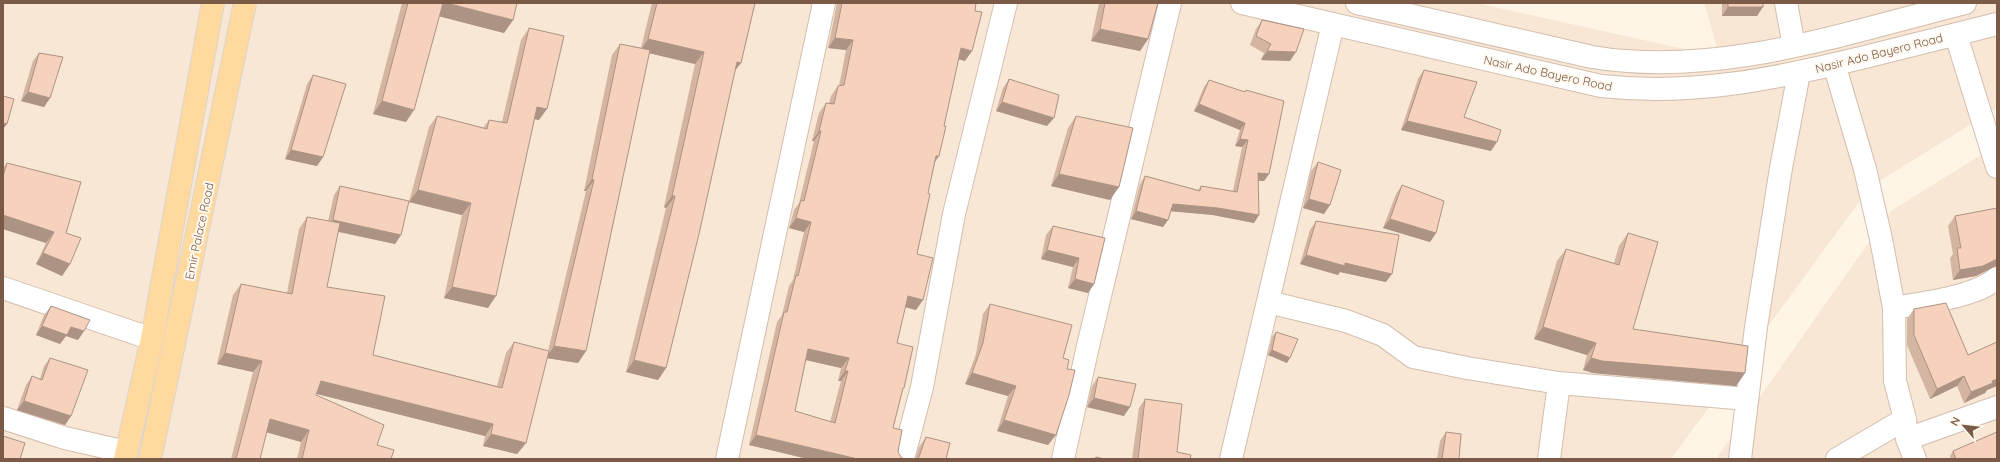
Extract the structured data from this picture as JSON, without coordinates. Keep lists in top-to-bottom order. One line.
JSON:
{"streets":{"main road":["Emir Palace Road"],"street":["Nasir Ado Bayero Road"]},"north":"top left"}
